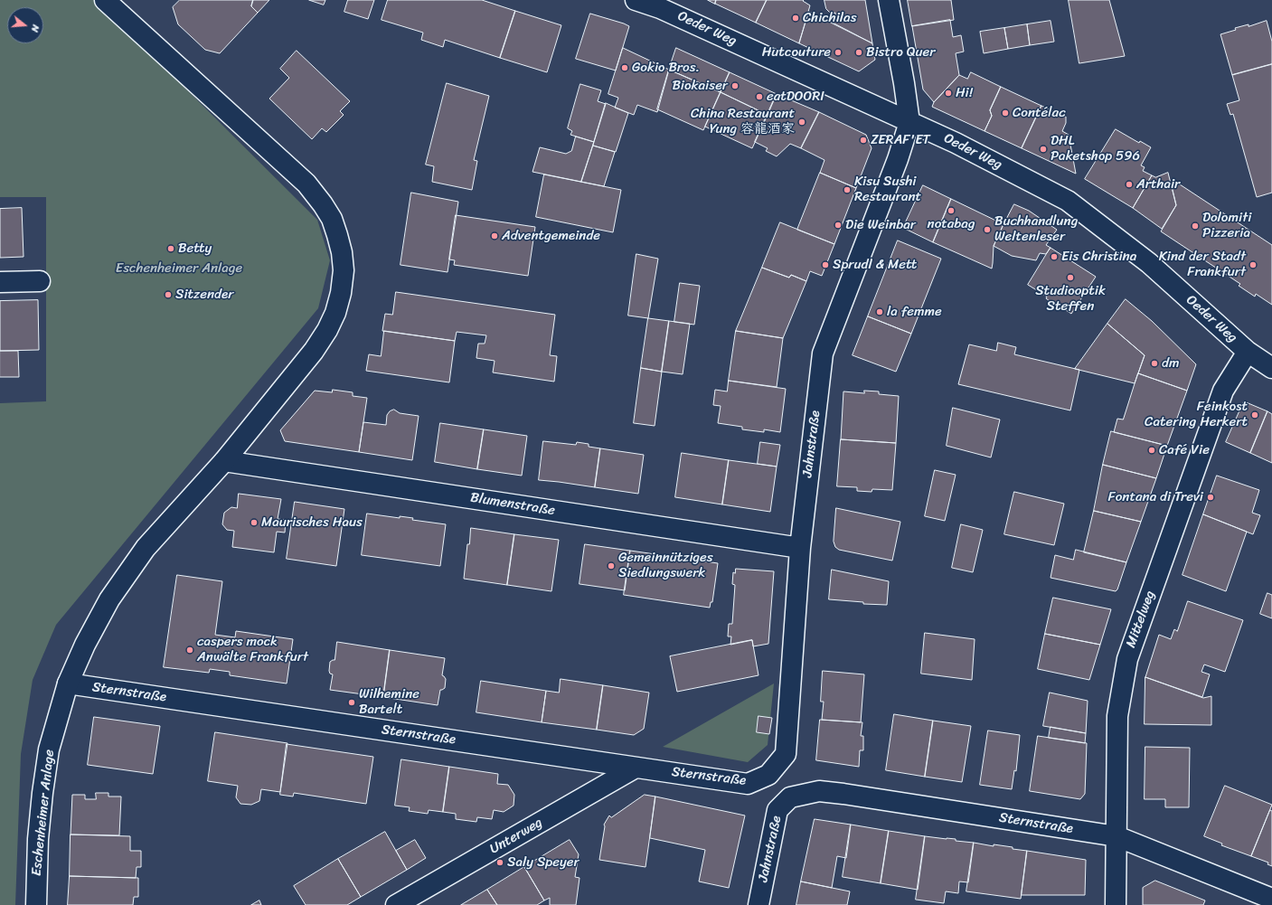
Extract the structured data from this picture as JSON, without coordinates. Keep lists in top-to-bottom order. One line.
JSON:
{"streets":{"street":["Oeder Weg","Jahnstraße","Blumenstraße","Mittelweg","Sternstraße","Eschenheimer Anlage","Unterweg"]},"crossings":[["Oeder Weg","Jahnstraße"],["Oeder Weg","Mittelweg"],["Jahnstraße","Blumenstraße"],["Jahnstraße","Sternstraße"],["Blumenstraße","Eschenheimer Anlage"],["Mittelweg","Sternstraße"],["Sternstraße","Eschenheimer Anlage"],["Sternstraße","Unterweg"]],"parks":["Eschenheimer Anlage"],"places":["Chichilas","Hutcouture","Bistro Quer","Gokio Bros.","Biokaiser","Hi!","eatDOORI","Contélac","China Restaurant Yung 容龍酒家","ZERAF'ET","DHL Paketshop 596","Arthair","Kisu Sushi Restaurant","notabag","Die Weinbar","Dolomiti Pizzeria","Buchhandlung Weltenleser","Adventgemeinde","Betty","Eis Christina","Sprudl & Mett","Kind der Stadt Frankfurt","Studiooptik Steffen","Sitzender","la femme","dm","Feinkost Catering Herkert","Café Vie","Fontana di Trevi","Maurisches Haus","Gemeinnütziges Siedlungswerk","caspers mock Anwälte Frankfurt","Wilhemine Bartelt","Saly Speyer"],"north":"right"}
